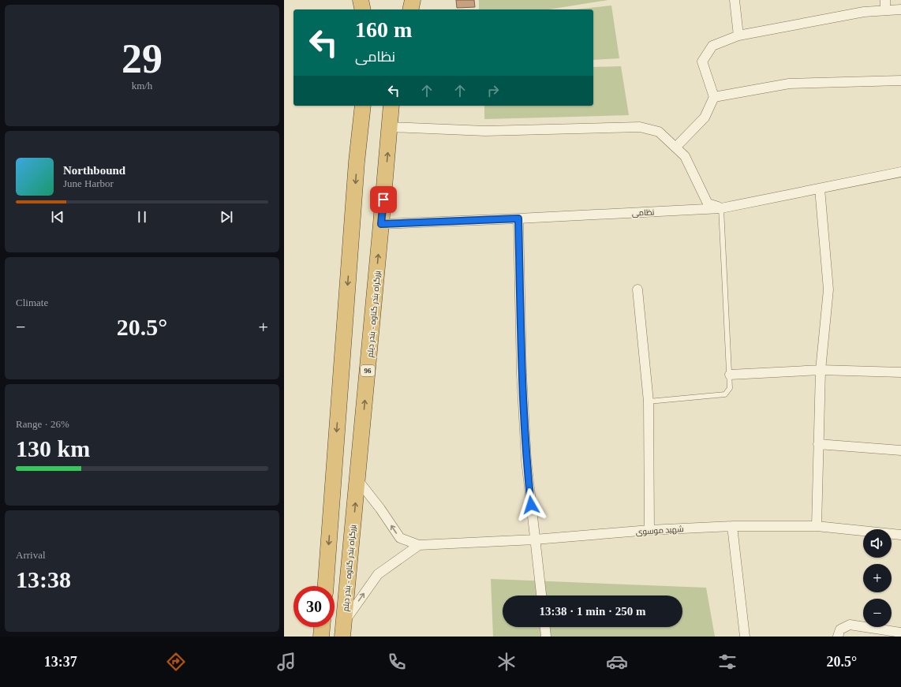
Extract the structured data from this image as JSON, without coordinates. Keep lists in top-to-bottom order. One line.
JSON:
{"streets":{"highway":["بزرگراه بندر گناوه - بندر دیلم","96"],"street":["نظامی","شهید موسوی"]},"crossings":[["نظامی","بزرگراه بندر گناوه - بندر دیلم"]],"page":{"tile":[["29","km/h"],"Climate",["Range · 26%","130 km"],["Arrival","13:38"]],"turn":["160 m","نظامی"],"song":["Northbound","June Harbor"],"heat":["−","20.5°","+"],"map_buttons":["+","−"],"limit":"30","trip":"13:38 · 1 min · 250 m","tabs":["13:37","20.5°"]}}
